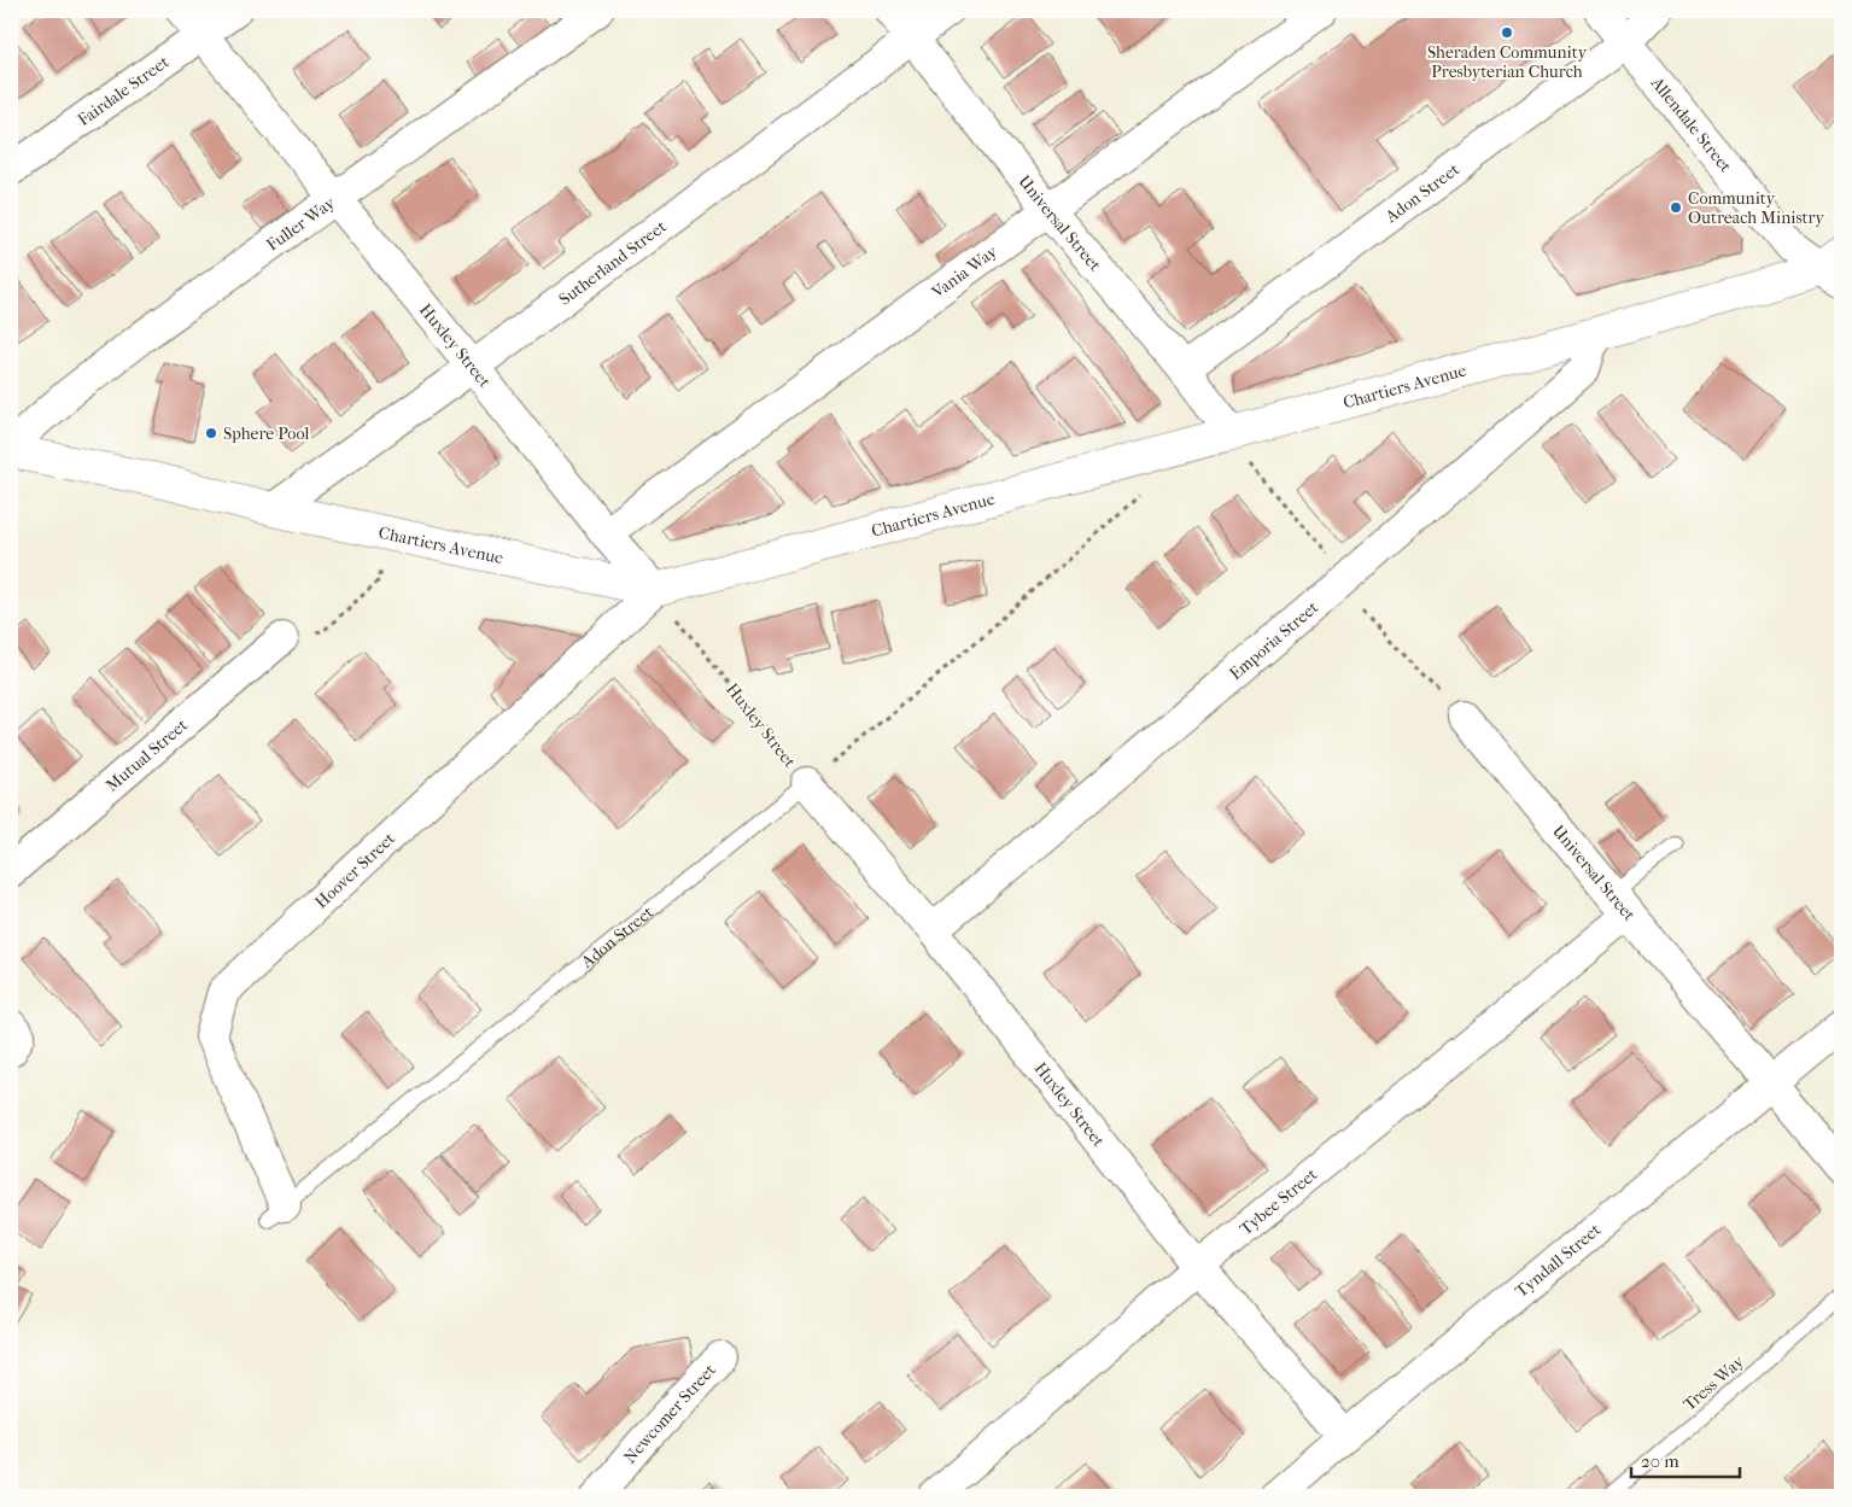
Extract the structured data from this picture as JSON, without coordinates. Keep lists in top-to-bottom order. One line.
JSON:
{"streets":{"street":["Fairdale Street","Allendale Street","Adon Street","Universal Street","Fuller Way","Sutherland Street","Vania Way","Huxley Street","Chartiers Avenue","Emporia Street","Mutual Street","Hoover Street","Tybee Street","Tyndall Street","Newcomer Street"],"lane":["Tress Way"]},"crossings":[["Fairdale Street","Huxley Street"],["Allendale Street","Adon Street"],["Allendale Street","Chartiers Avenue"],["Adon Street","Universal Street"],["Adon Street","Huxley Street"],["Adon Street","Hoover Street"],["Universal Street","Sutherland Street"],["Universal Street","Vania Way"],["Universal Street","Chartiers Avenue"],["Universal Street","Tybee Street"],["Universal Street","Tyndall Street"],["Fuller Way","Huxley Street"],["Sutherland Street","Huxley Street"],["Sutherland Street","Chartiers Avenue"],["Vania Way","Huxley Street"],["Huxley Street","Chartiers Avenue"],["Huxley Street","Emporia Street"],["Huxley Street","Hoover Street"],["Huxley Street","Tybee Street"],["Huxley Street","Tyndall Street"],["Chartiers Avenue","Emporia Street"],["Chartiers Avenue","Hoover Street"]],"places":["Sheraden Community Presbyterian Church","Community Outreach Ministry","Sphere Pool"],"scale_bar":"20 m"}
